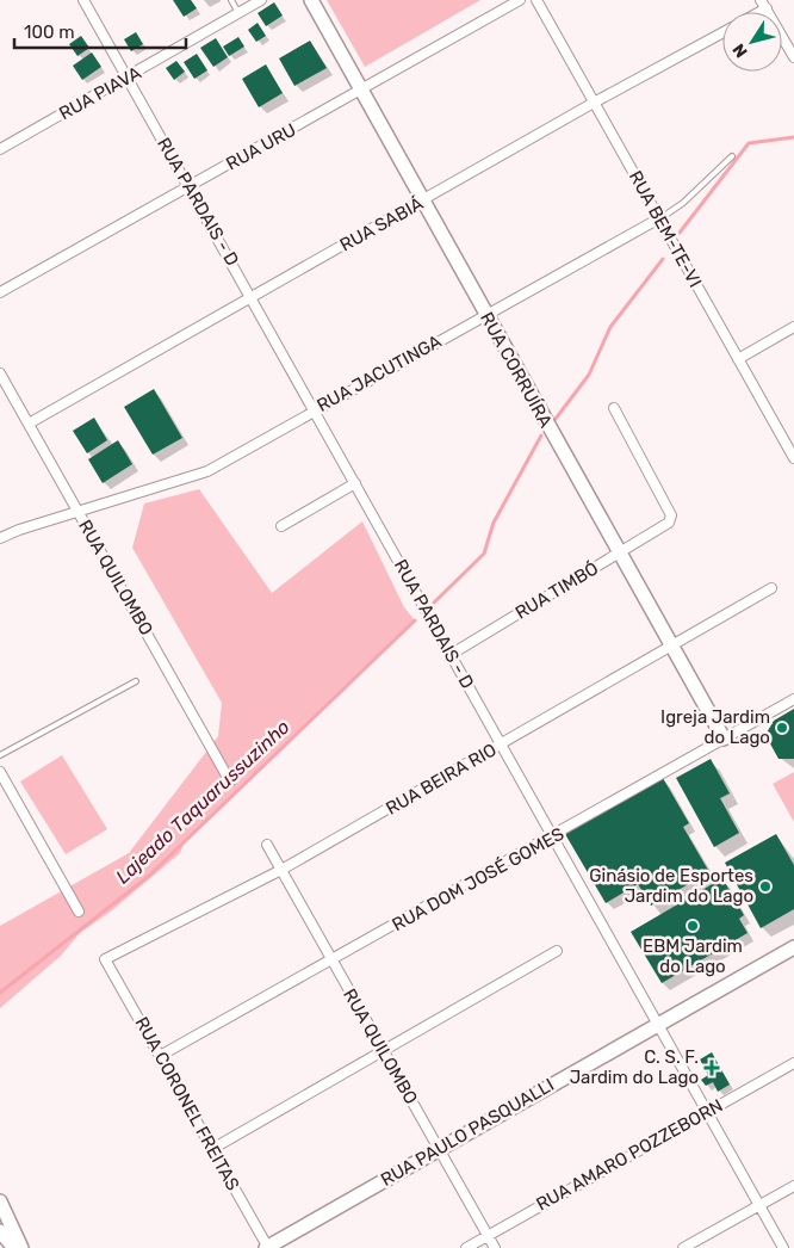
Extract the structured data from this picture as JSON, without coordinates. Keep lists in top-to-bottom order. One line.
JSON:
{"streets":{"street":["RUA PIAVA","RUA URU","RUA PARDAIS - D","RUA SABIÁ","RUA BEM-TE-VI","RUA CORRUÍRA","RUA JACUTINGA","RUA QUILOMBO","RUA TIMBÓ","RUA BEIRA RIO","RUA DOM JOSÉ GOMES","RUA CORONEL FREITAS","RUA PAULO PASQUALLI","RUA AMARO POZZEBORN"]},"crossings":[["RUA PIAVA","RUA PARDAIS - D"],["RUA URU","RUA PARDAIS - D"],["RUA URU","RUA CORRUÍRA"],["RUA PARDAIS - D","RUA SABIÁ"],["RUA PARDAIS - D","RUA JACUTINGA"],["RUA PARDAIS - D","RUA TIMBÓ"],["RUA PARDAIS - D","RUA BEIRA RIO"],["RUA PARDAIS - D","RUA DOM JOSÉ GOMES"],["RUA PARDAIS - D","RUA PAULO PASQUALLI"],["RUA PARDAIS - D","RUA AMARO POZZEBORN"],["RUA SABIÁ","RUA BEM-TE-VI"],["RUA SABIÁ","RUA CORRUÍRA"],["RUA SABIÁ","RUA QUILOMBO"],["RUA BEM-TE-VI","RUA JACUTINGA"],["RUA CORRUÍRA","RUA JACUTINGA"],["RUA CORRUÍRA","RUA TIMBÓ"],["RUA CORRUÍRA","RUA BEIRA RIO"],["RUA CORRUÍRA","RUA DOM JOSÉ GOMES"],["RUA JACUTINGA","RUA QUILOMBO"],["RUA QUILOMBO","RUA BEIRA RIO"],["RUA QUILOMBO","RUA DOM JOSÉ GOMES"],["RUA QUILOMBO","RUA PAULO PASQUALLI"],["RUA QUILOMBO","RUA AMARO POZZEBORN"],["RUA BEIRA RIO","RUA CORONEL FREITAS"],["RUA DOM JOSÉ GOMES","RUA CORONEL FREITAS"],["RUA CORONEL FREITAS","RUA PAULO PASQUALLI"]],"water":["Lajeado Taquarussuzinho"],"places":{"other":["Igreja Jardim do Lago","Ginásio de Esportes Jardim do Lago","EBM Jardim do Lago"],"health":["C. S. F. Jardim do Lago"]},"scale_bar":"100 m","north":"bottom left"}
